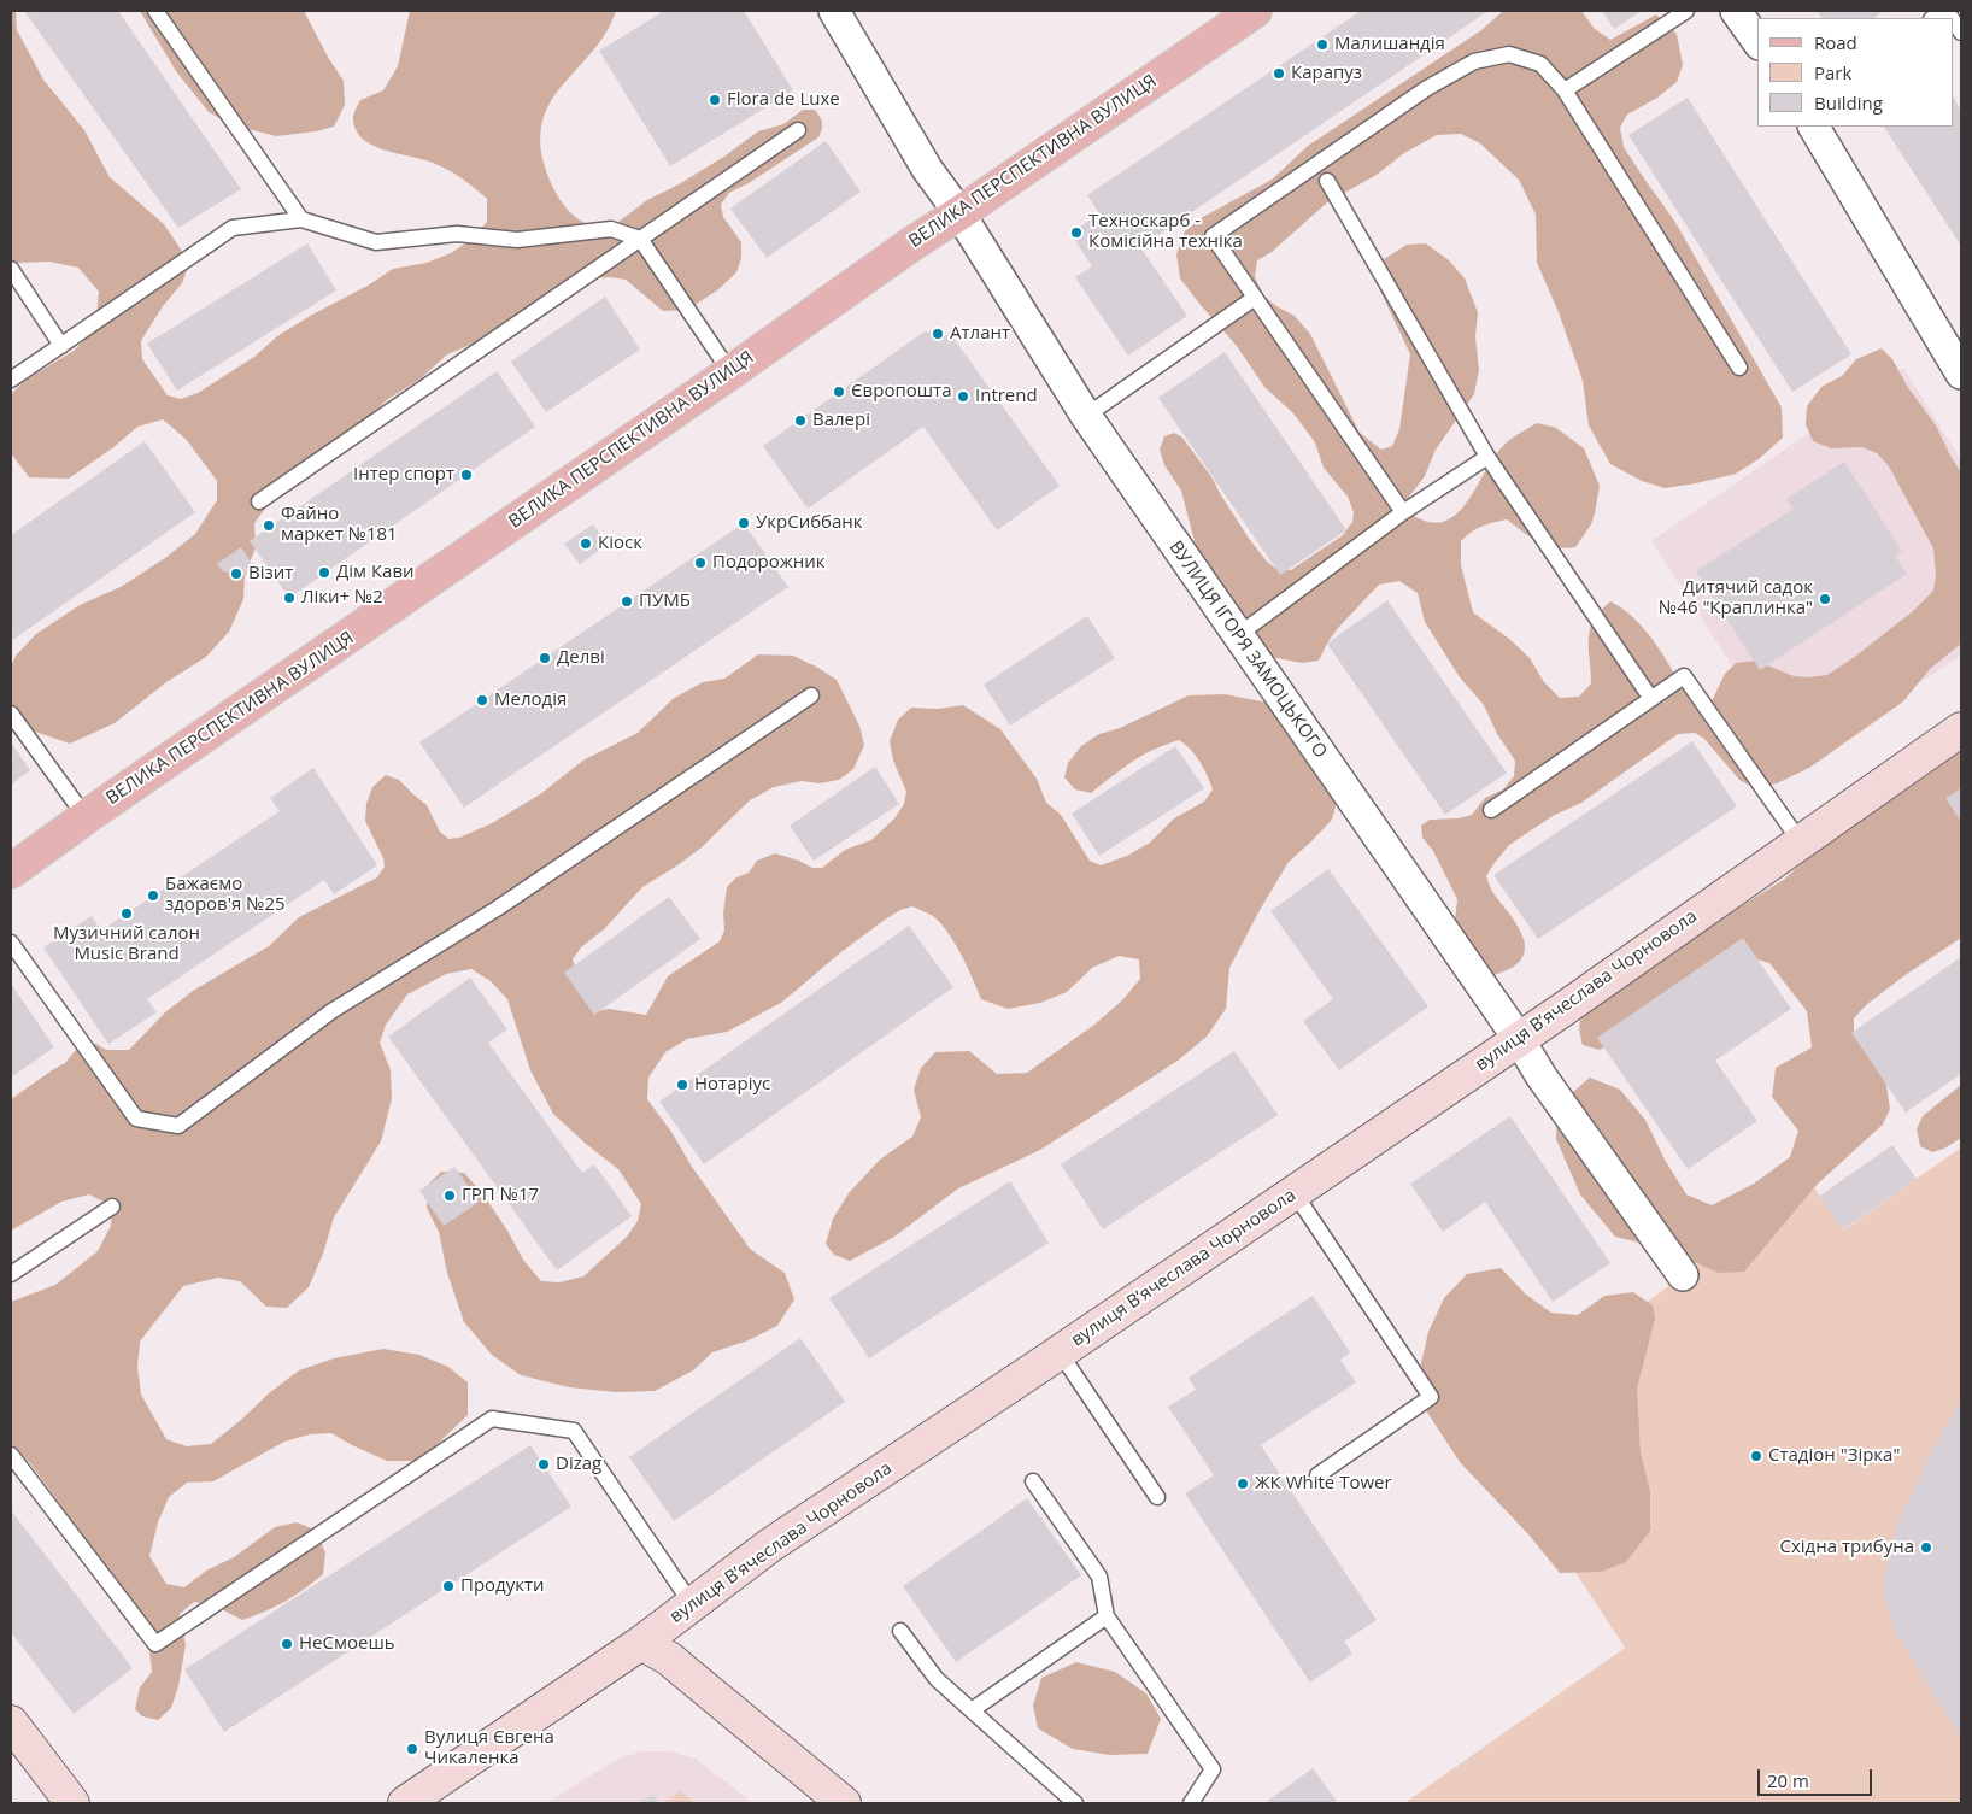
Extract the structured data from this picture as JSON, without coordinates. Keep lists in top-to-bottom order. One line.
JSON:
{"streets":{"main road":["ВЕЛИКА ПЕРСПЕКТИВНА ВУЛИЦЯ"],"street":["ВУЛИЦЯ ІГОРЯ ЗАМОЦЬКОГО","вулиця Вʼячеслава Чорновола"]},"crossings":[["ВЕЛИКА ПЕРСПЕКТИВНА ВУЛИЦЯ","ВУЛИЦЯ ІГОРЯ ЗАМОЦЬКОГО"],["ВУЛИЦЯ ІГОРЯ ЗАМОЦЬКОГО","вулиця Вʼячеслава Чорновола"]],"places":["Малишандія","Карапуз","Flora de Luxe","Техноскарб - Комісійна техніка","Атлант","Європошта","Intrend","Валері","Інтер спорт","УкрСиббанк","Файно маркет №181","Кіоск","Подорожник","Дім Кави","Візит","Ліки+ №2","Дитячий садок №46 \"Краплинка\"","ПУМБ","Делві","Мелодія","Бажаємо здоров'я №25","Музичний салон Music Brand","Нотаріус","ГРП №17","Стадіон \"Зірка\"","Dizag","ЖК White Tower","Східна трибуна","Продукти","НеСмоешь","Вулиця Євгена Чикаленка"],"legend":["Road","Park","Building"],"scale_bar":"20 m"}
